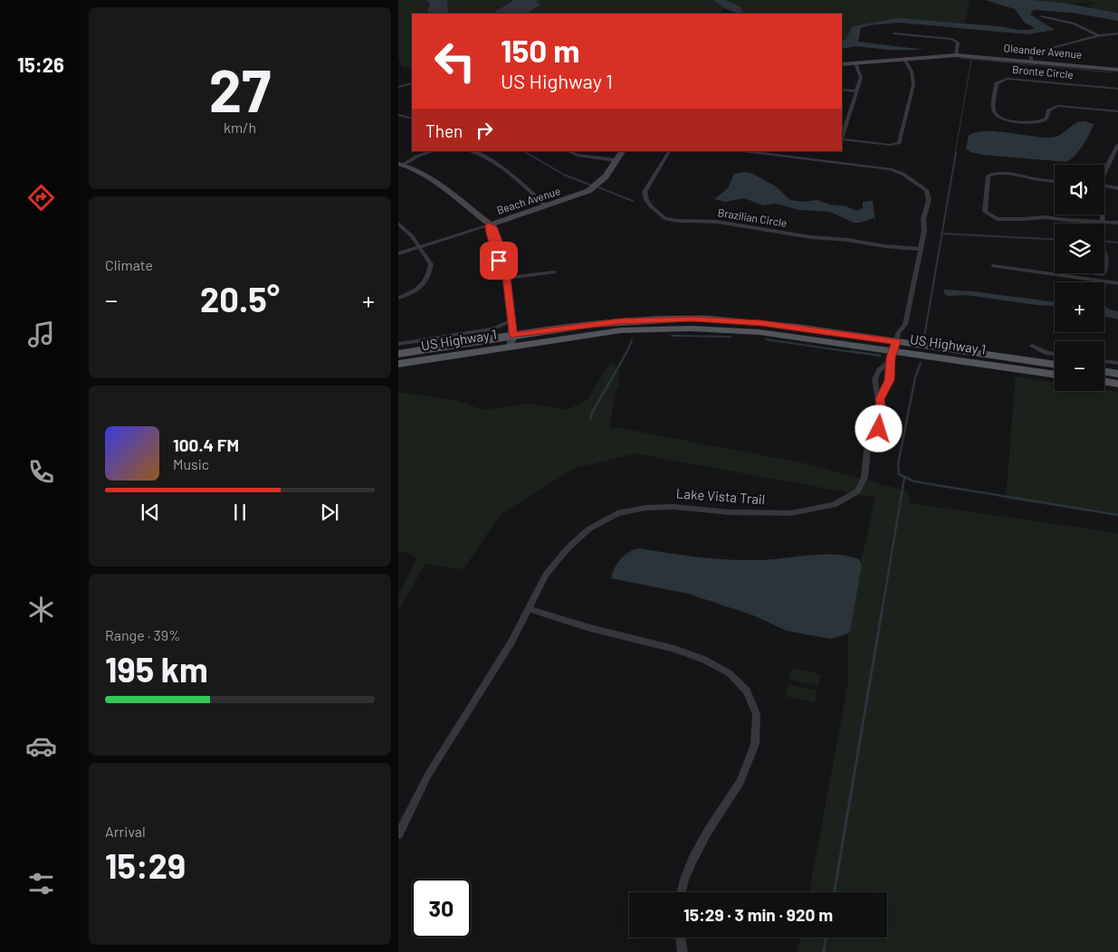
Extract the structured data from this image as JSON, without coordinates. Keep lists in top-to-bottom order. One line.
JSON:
{"streets":{"main road":["US Highway 1"],"street":["Oleander Avenue","Bronte Circle","Beach Avenue","Brazilian Circle","Lake Vista Trail"]},"crossings":[["US Highway 1","Lake Vista Trail"]],"page":{"tabs":"15:26","tile":[["27","km/h"],"Climate",["Range · 39%","195 km"],["Arrival","15:29"]],"turn":["150 m","US Highway 1"],"then":"Then","map_buttons":["+","−"],"heat":["−","20.5°","+"],"song":["100.4 FM","Music"],"limit":"30","trip":"15:29 · 3 min · 920 m"}}
